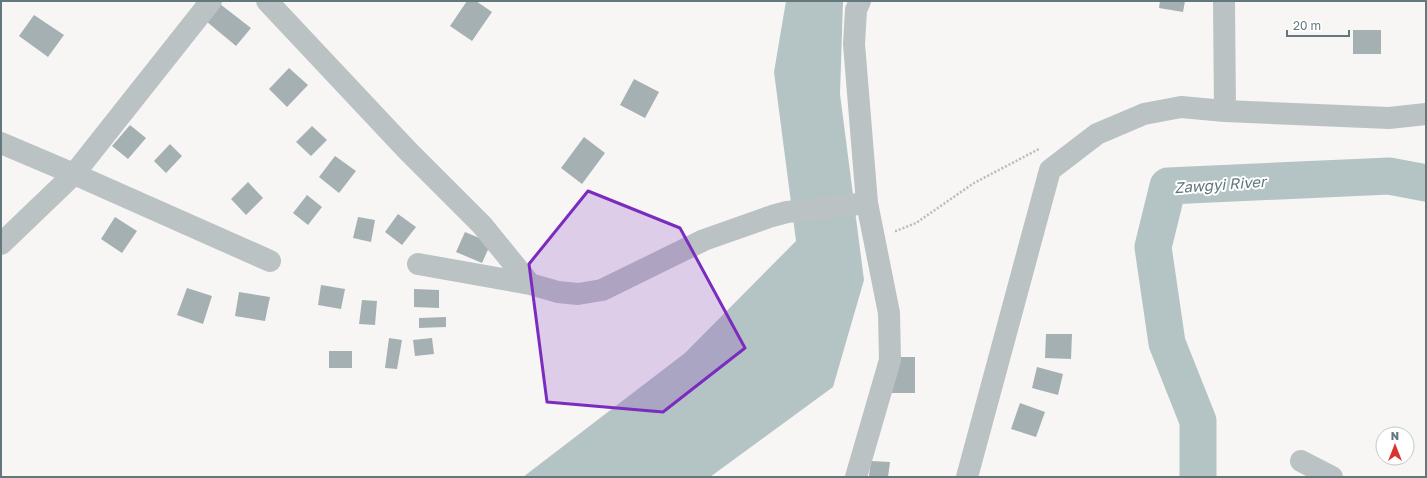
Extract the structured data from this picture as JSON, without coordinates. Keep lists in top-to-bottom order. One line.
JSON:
{"water":["Zawgyi River"],"scale_bar":"20 m","north":"top"}
